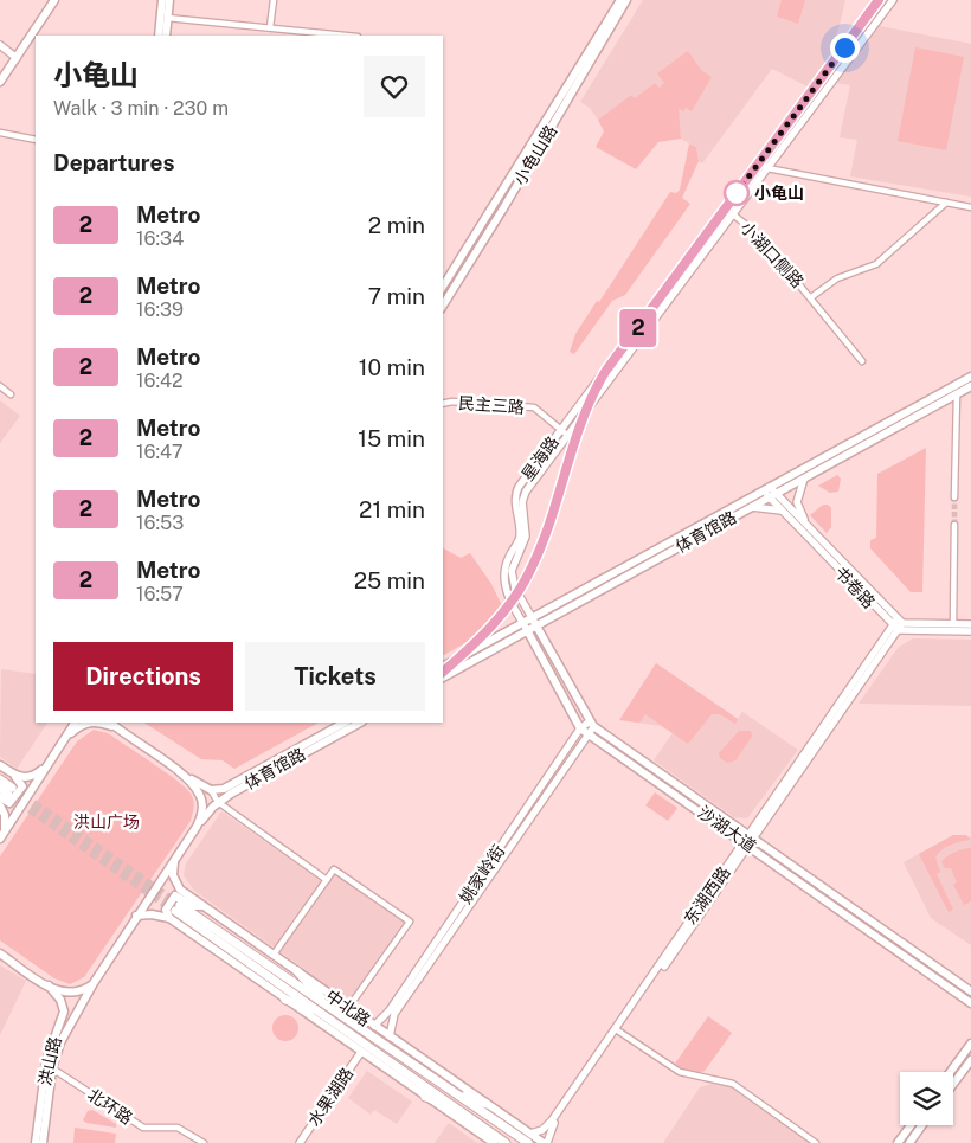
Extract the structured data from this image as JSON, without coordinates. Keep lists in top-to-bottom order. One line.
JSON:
{"streets":{"main road":["小龟山路","体育馆路","沙湖大道","中北路","洪山路"],"street":["小湖口侧路","民主三路","星海路","书卷路","姚家岭街","东湖西路","水果湖路","北环路"]},"crossings":[["小湖口侧路","星海路"],["民主三路","星海路"],["星海路","体育馆路"],["星海路","沙湖大道"],["体育馆路","书卷路"],["体育馆路","沙湖大道"],["体育馆路","中北路"],["体育馆路","洪山路"],["书卷路","东湖西路"],["沙湖大道","姚家岭街"],["沙湖大道","东湖西路"],["姚家岭街","中北路"],["东湖西路","中北路"],["中北路","水果湖路"],["洪山路","北环路"]],"parks":["洪山广场"],"places":["小龟山"],"lines":["metro line 2"],"page":{"on_map":"2","heading":[["小龟山","Walk · 3 min · 230 m"],"Departures"],"list":[{"mark":"2","name":"Metro","note":"16:34","value":"2 min"},{"mark":"2","name":"Metro","note":"16:39","value":"7 min"},{"mark":"2","name":"Metro","note":"16:42","value":"10 min"},{"mark":"2","name":"Metro","note":"16:47","value":"15 min"},{"mark":"2","name":"Metro","note":"16:53","value":"21 min"},{"mark":"2","name":"Metro","note":"16:57","value":"25 min"}],"buttons":["Directions","Tickets"]}}
